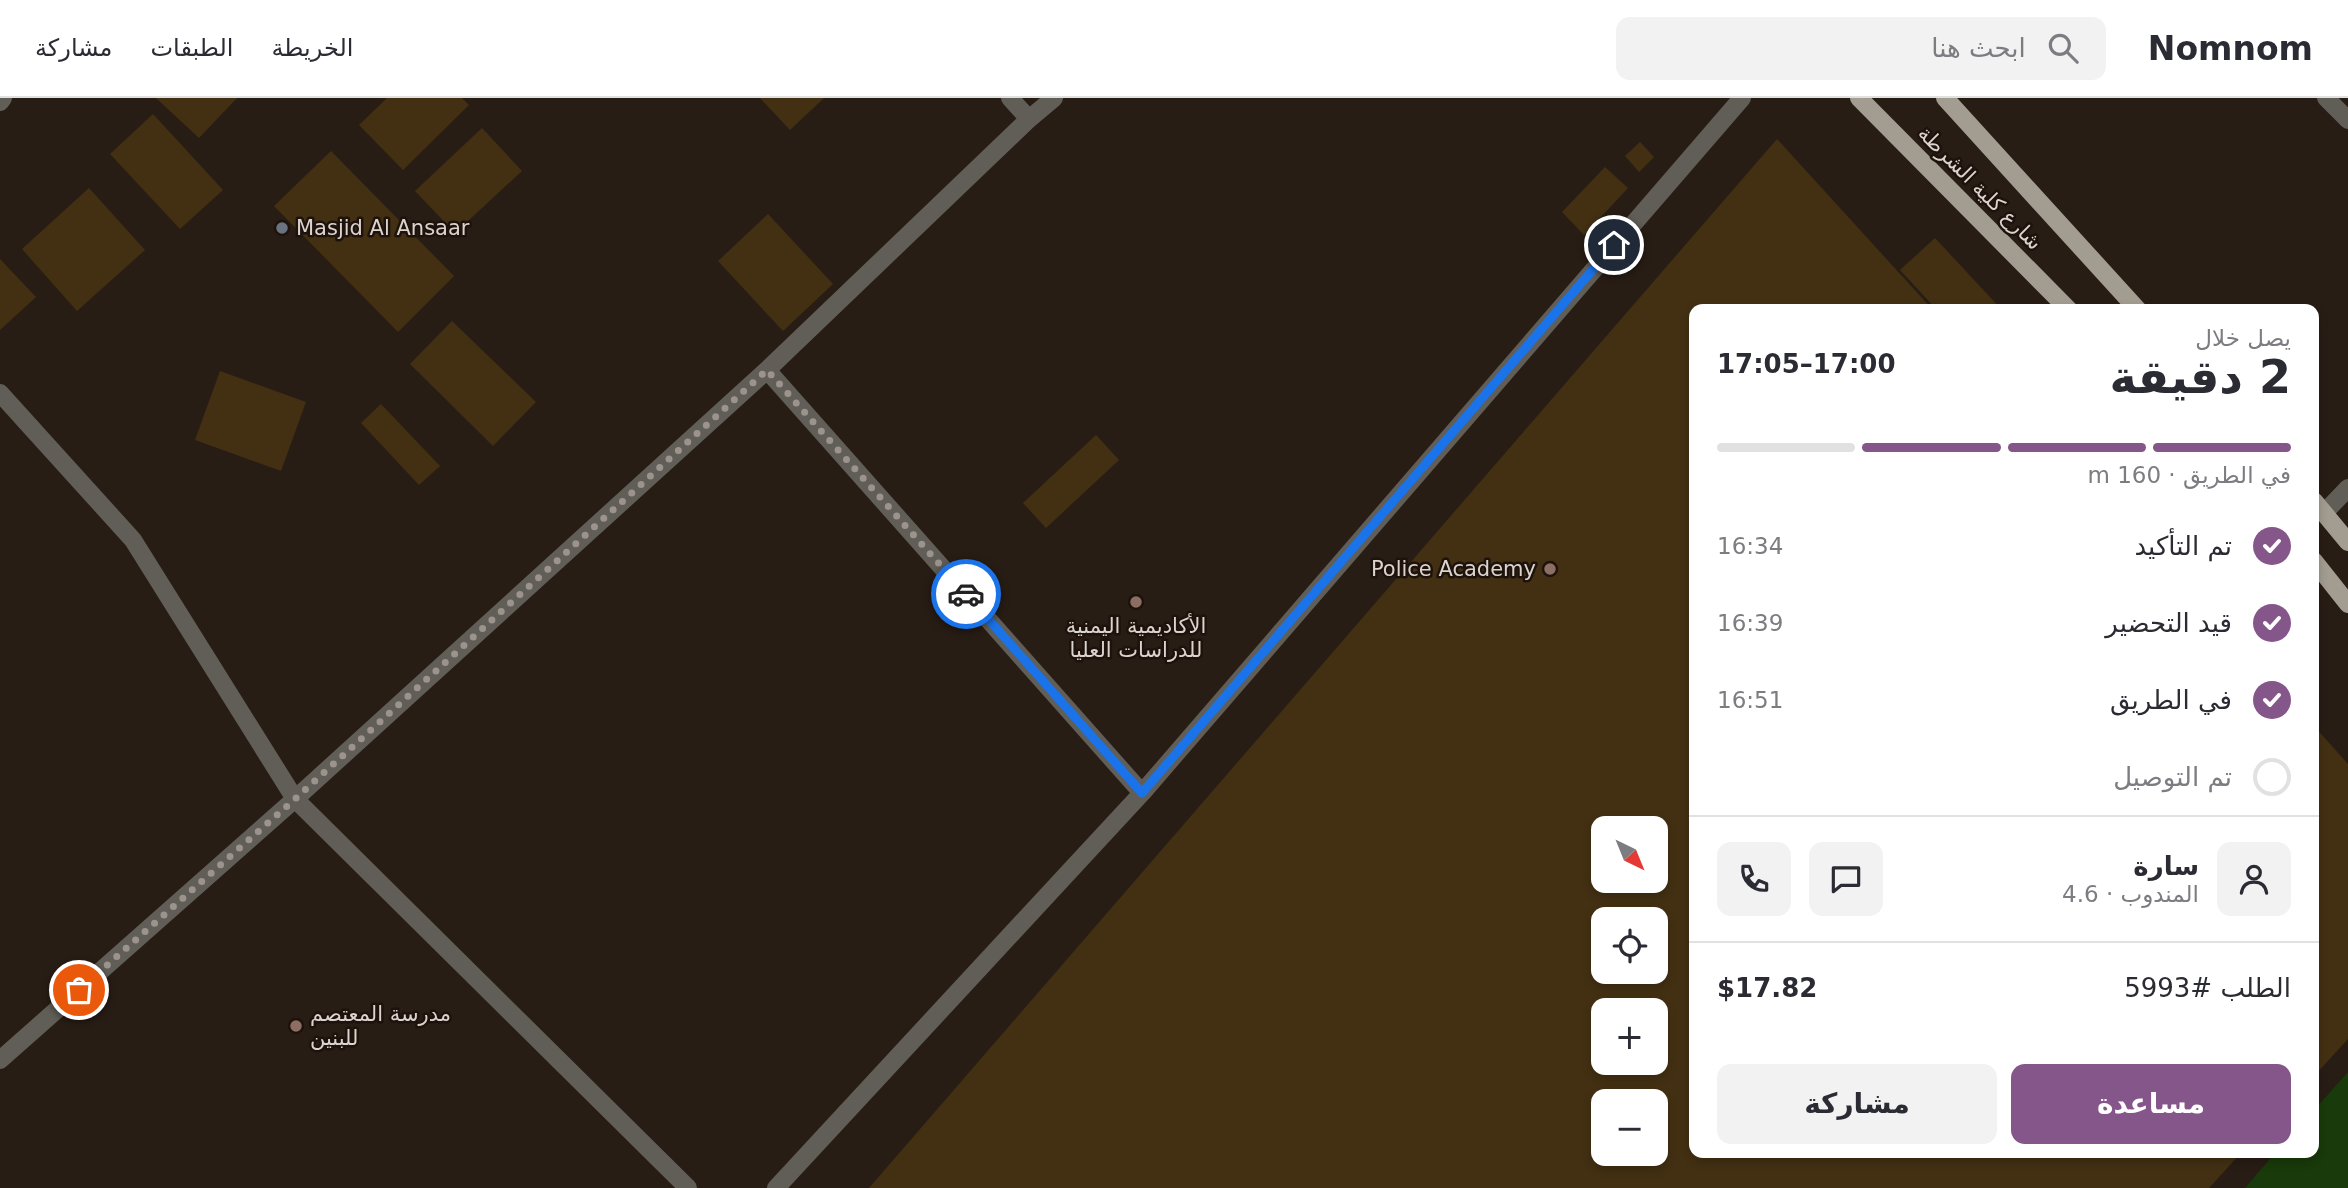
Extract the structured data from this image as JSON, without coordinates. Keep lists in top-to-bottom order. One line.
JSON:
{"streets":{"main road":["شارع كلية الشرطة"]},"places":["Masjid Al Ansaar","Police Academy","الأكاديمية اليمنية للدراسات العليا","مدرسة المعتصم للبنين"],"north":"bottom right","page":{"header":"Nomnom","search":"ابحث هنا","nav":["الخريطة","الطبقات","مشاركة"],"heading":["2 دقيقة","يصل خلال","17:00–17:05"],"panel":["سارة","المندوب · 4.6","الطلب #5993","$17.82"],"bar":"في الطريق · 160 m","list":[["تم التأكيد","16:34"],["قيد التحضير","16:39"],["في الطريق","16:51"],"تم التوصيل"],"map_buttons":["+","−"],"buttons":["مساعدة","مشاركة"]}}
